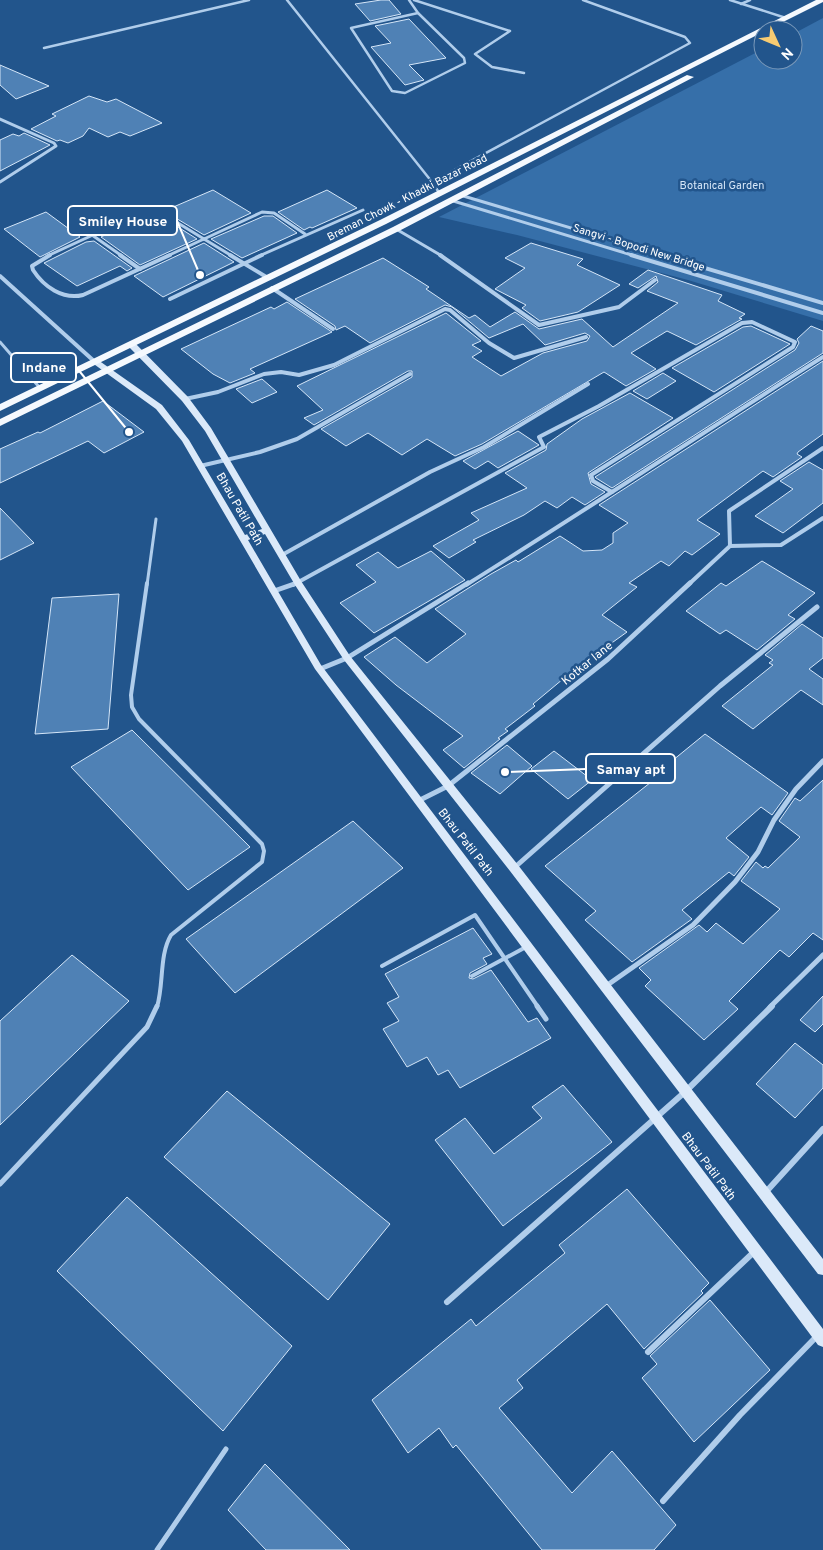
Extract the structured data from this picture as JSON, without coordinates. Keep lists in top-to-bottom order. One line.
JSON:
{"streets":{"main road":["Breman Chowk - Khadki Bazar Road","Bhau Patil Path"],"street":["Sangvi - Bopodi New Bridge","Kotkar lane"]},"crossings":[["Breman Chowk - Khadki Bazar Road","Sangvi - Bopodi New Bridge"],["Breman Chowk - Khadki Bazar Road","Bhau Patil Path"],["Bhau Patil Path","Kotkar lane"]],"parks":["Botanical Garden"],"places":["Smiley House","Indane","Samay apt"],"north":"bottom right"}
